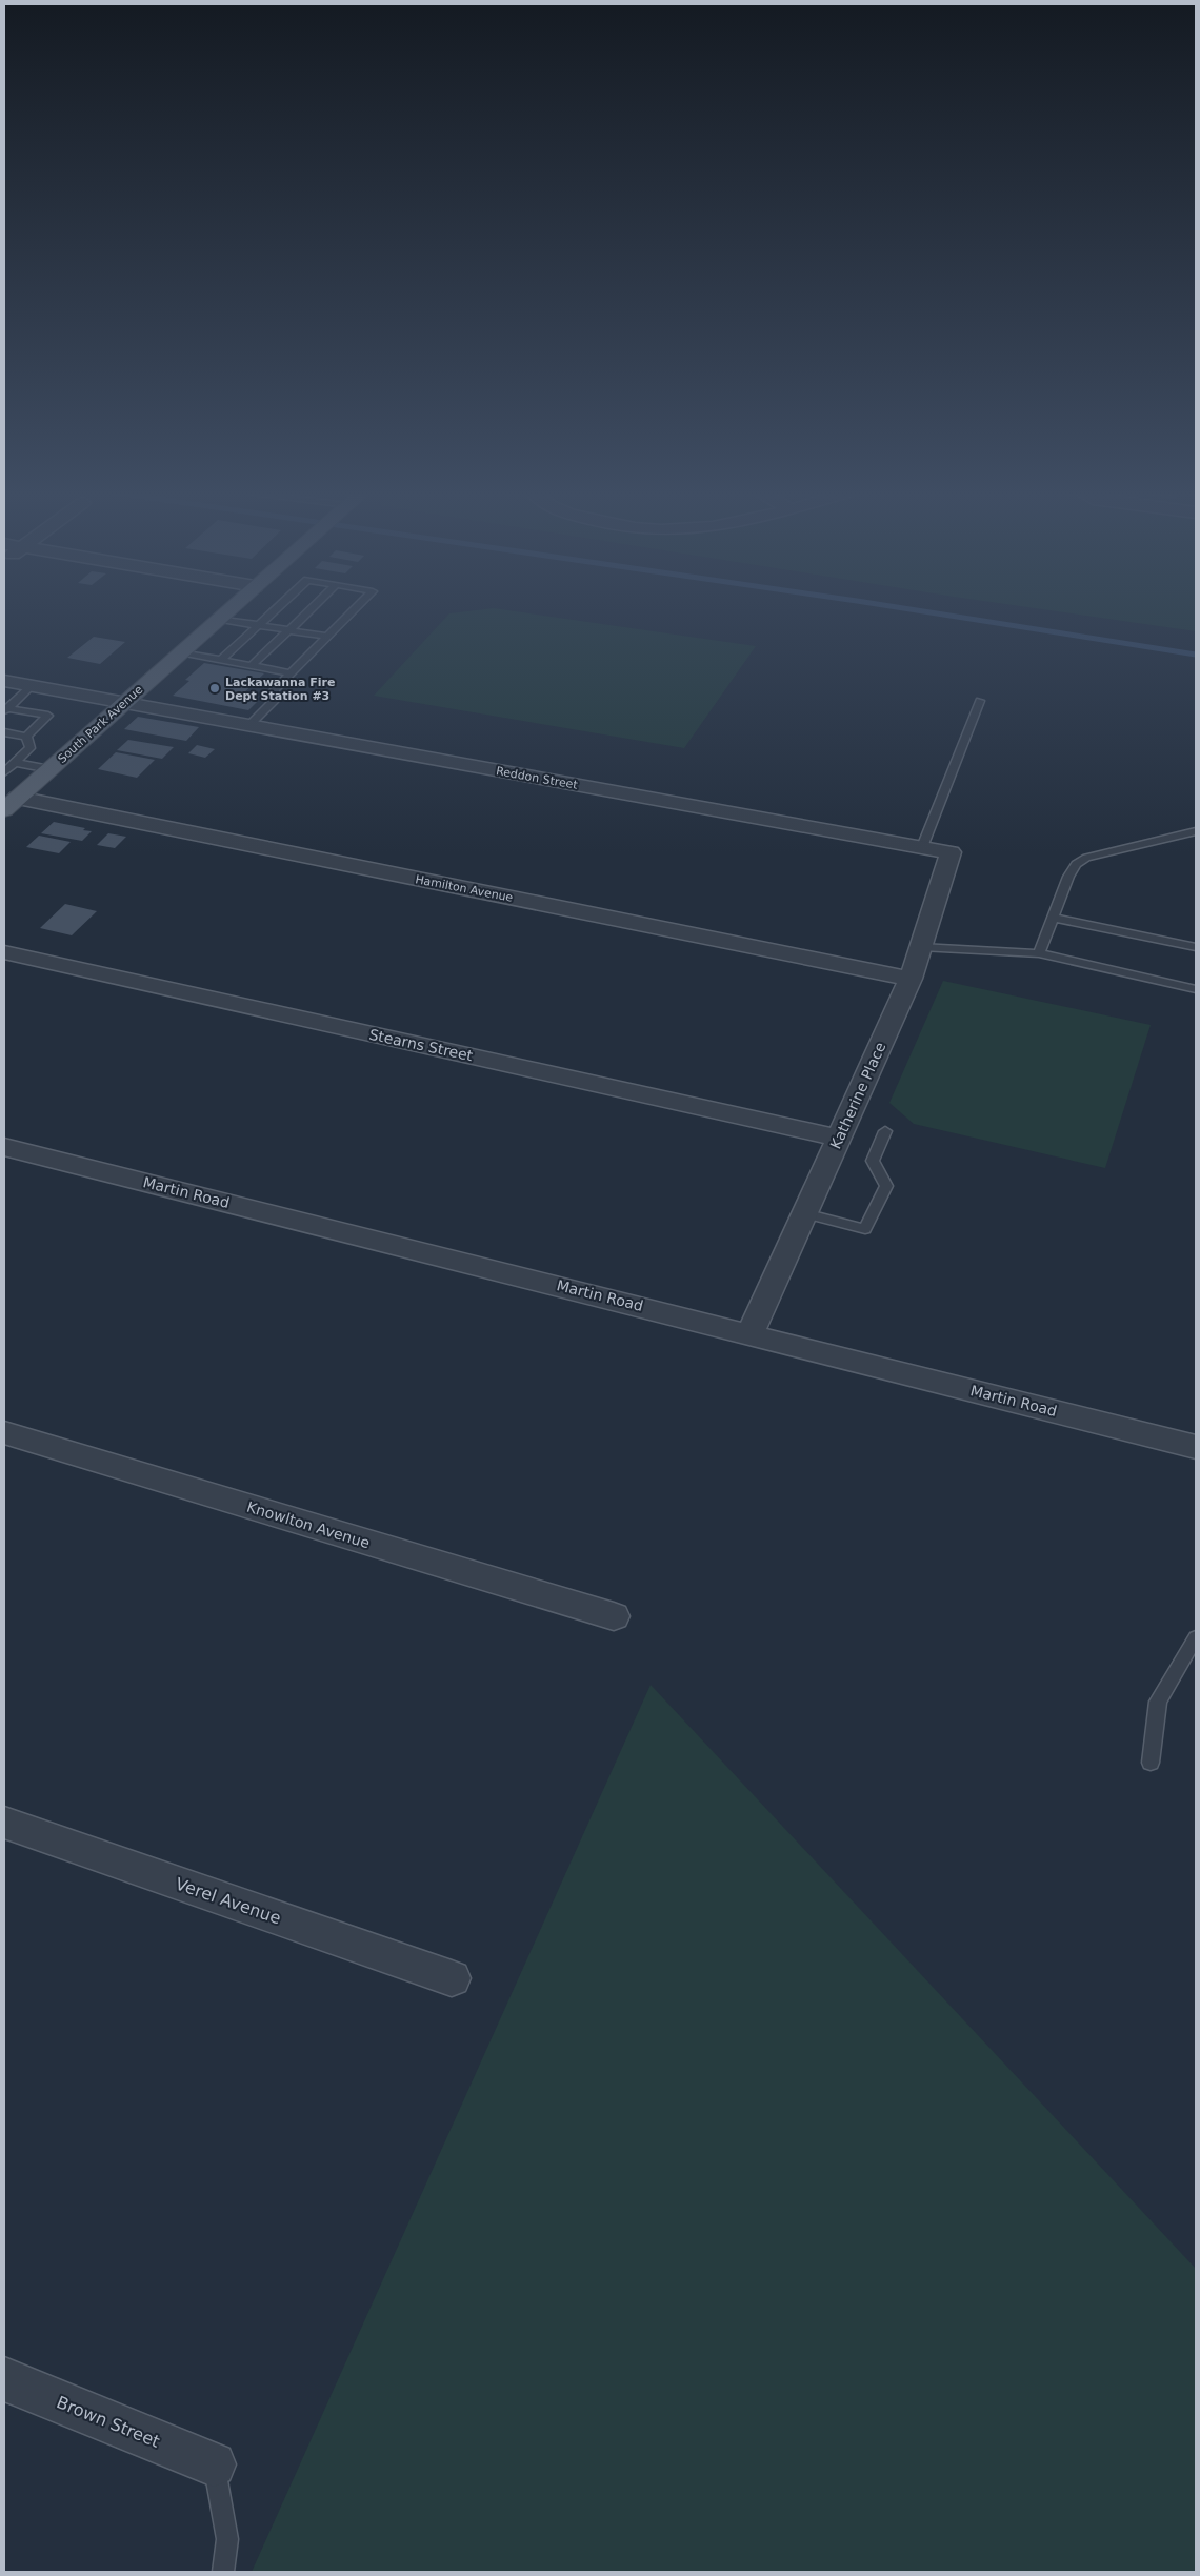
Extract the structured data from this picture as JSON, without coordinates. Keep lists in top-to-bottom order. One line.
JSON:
{"streets":{"main road":["South Park Avenue"],"street":["Reddon Street","Hamilton Avenue","Stearns Street","Katherine Place","Martin Road","Knowlton Avenue","Verel Avenue","Brown Street"]},"crossings":[["South Park Avenue","Reddon Street"],["South Park Avenue","Hamilton Avenue"],["Reddon Street","Katherine Place"],["Hamilton Avenue","Katherine Place"],["Stearns Street","Katherine Place"],["Katherine Place","Martin Road"]],"places":["Lackawanna Fire Dept Station #3"]}
